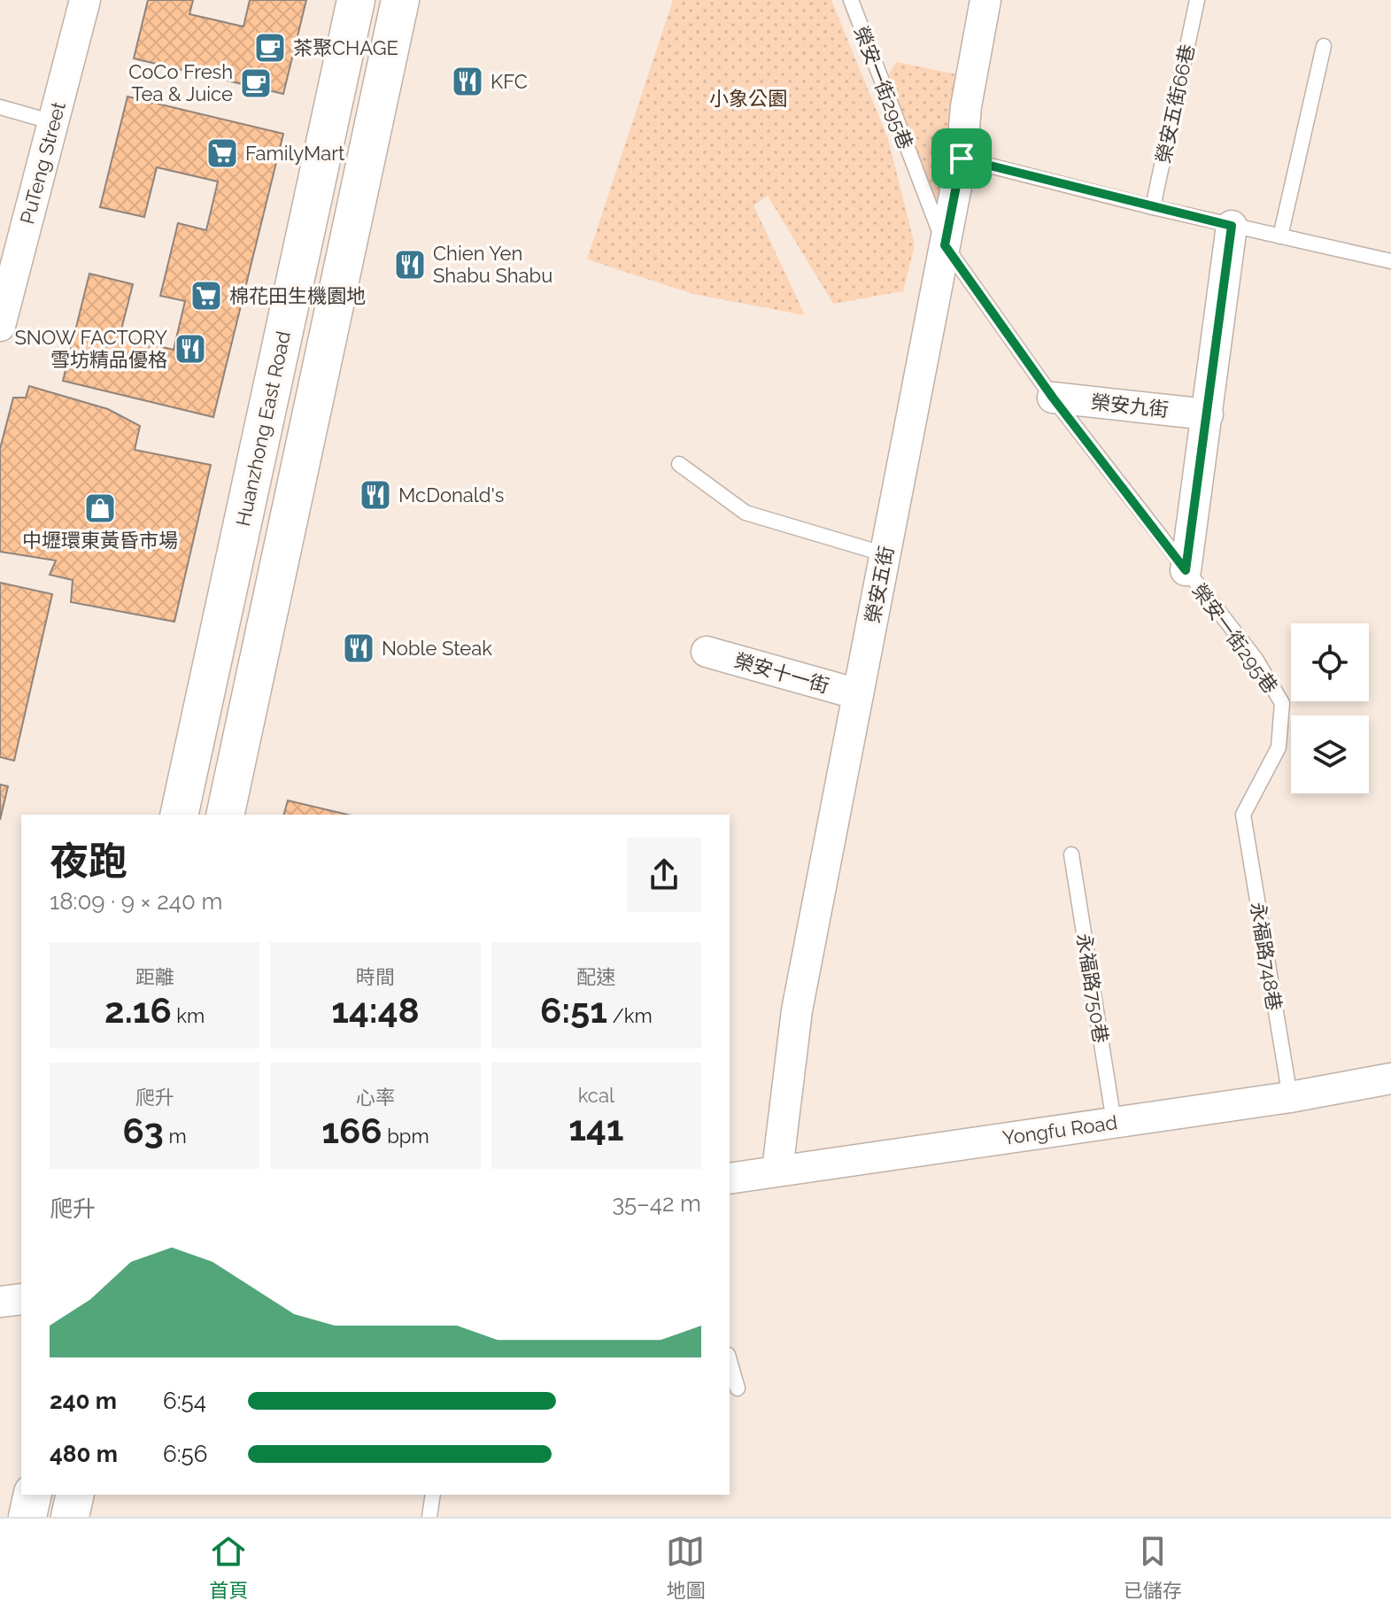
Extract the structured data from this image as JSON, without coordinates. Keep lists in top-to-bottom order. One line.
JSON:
{"streets":{"street":["PuTeng Street","榮安九街","Huanzhong East Road","榮安五街","榮安十一街","Yongfu Road"],"lane":["榮安一街295巷","榮安五街66巷","永福路748巷","永福路750巷"]},"crossings":[["榮安一街295巷","榮安九街"],["榮安一街295巷","榮安五街"],["榮安一街295巷","永福路748巷"],["榮安五街","榮安十一街"],["榮安五街","Yongfu Road"],["永福路748巷","Yongfu Road"],["永福路750巷","Yongfu Road"]],"parks":["小象公園"],"places":{"cafe":["茶聚CHAGE","CoCo Fresh Tea & Juice"],"restaurant":["KFC","Chien Yen Shabu Shabu","SNOW FACTORY 雪坊精品優格","McDonald's","Noble Steak"],"supermarket":["FamilyMart","棉花田生機園地"],"shop":["中壢環東黃昏市場"]},"page":{"heading":["夜跑","18:09 · 9 × 240 m"],"stats":[["距離","2.16 km"],["時間","14:48"],["配速","6:51 /km"],["爬升","63 m"],["心率","166 bpm"],["kcal","141"]],"chart":["爬升","35–42 m"],"list":[{"name":"240 m","note":"6:54"},{"name":"480 m","note":"6:56"}],"tabs":["首頁","地圖","已儲存"]}}
